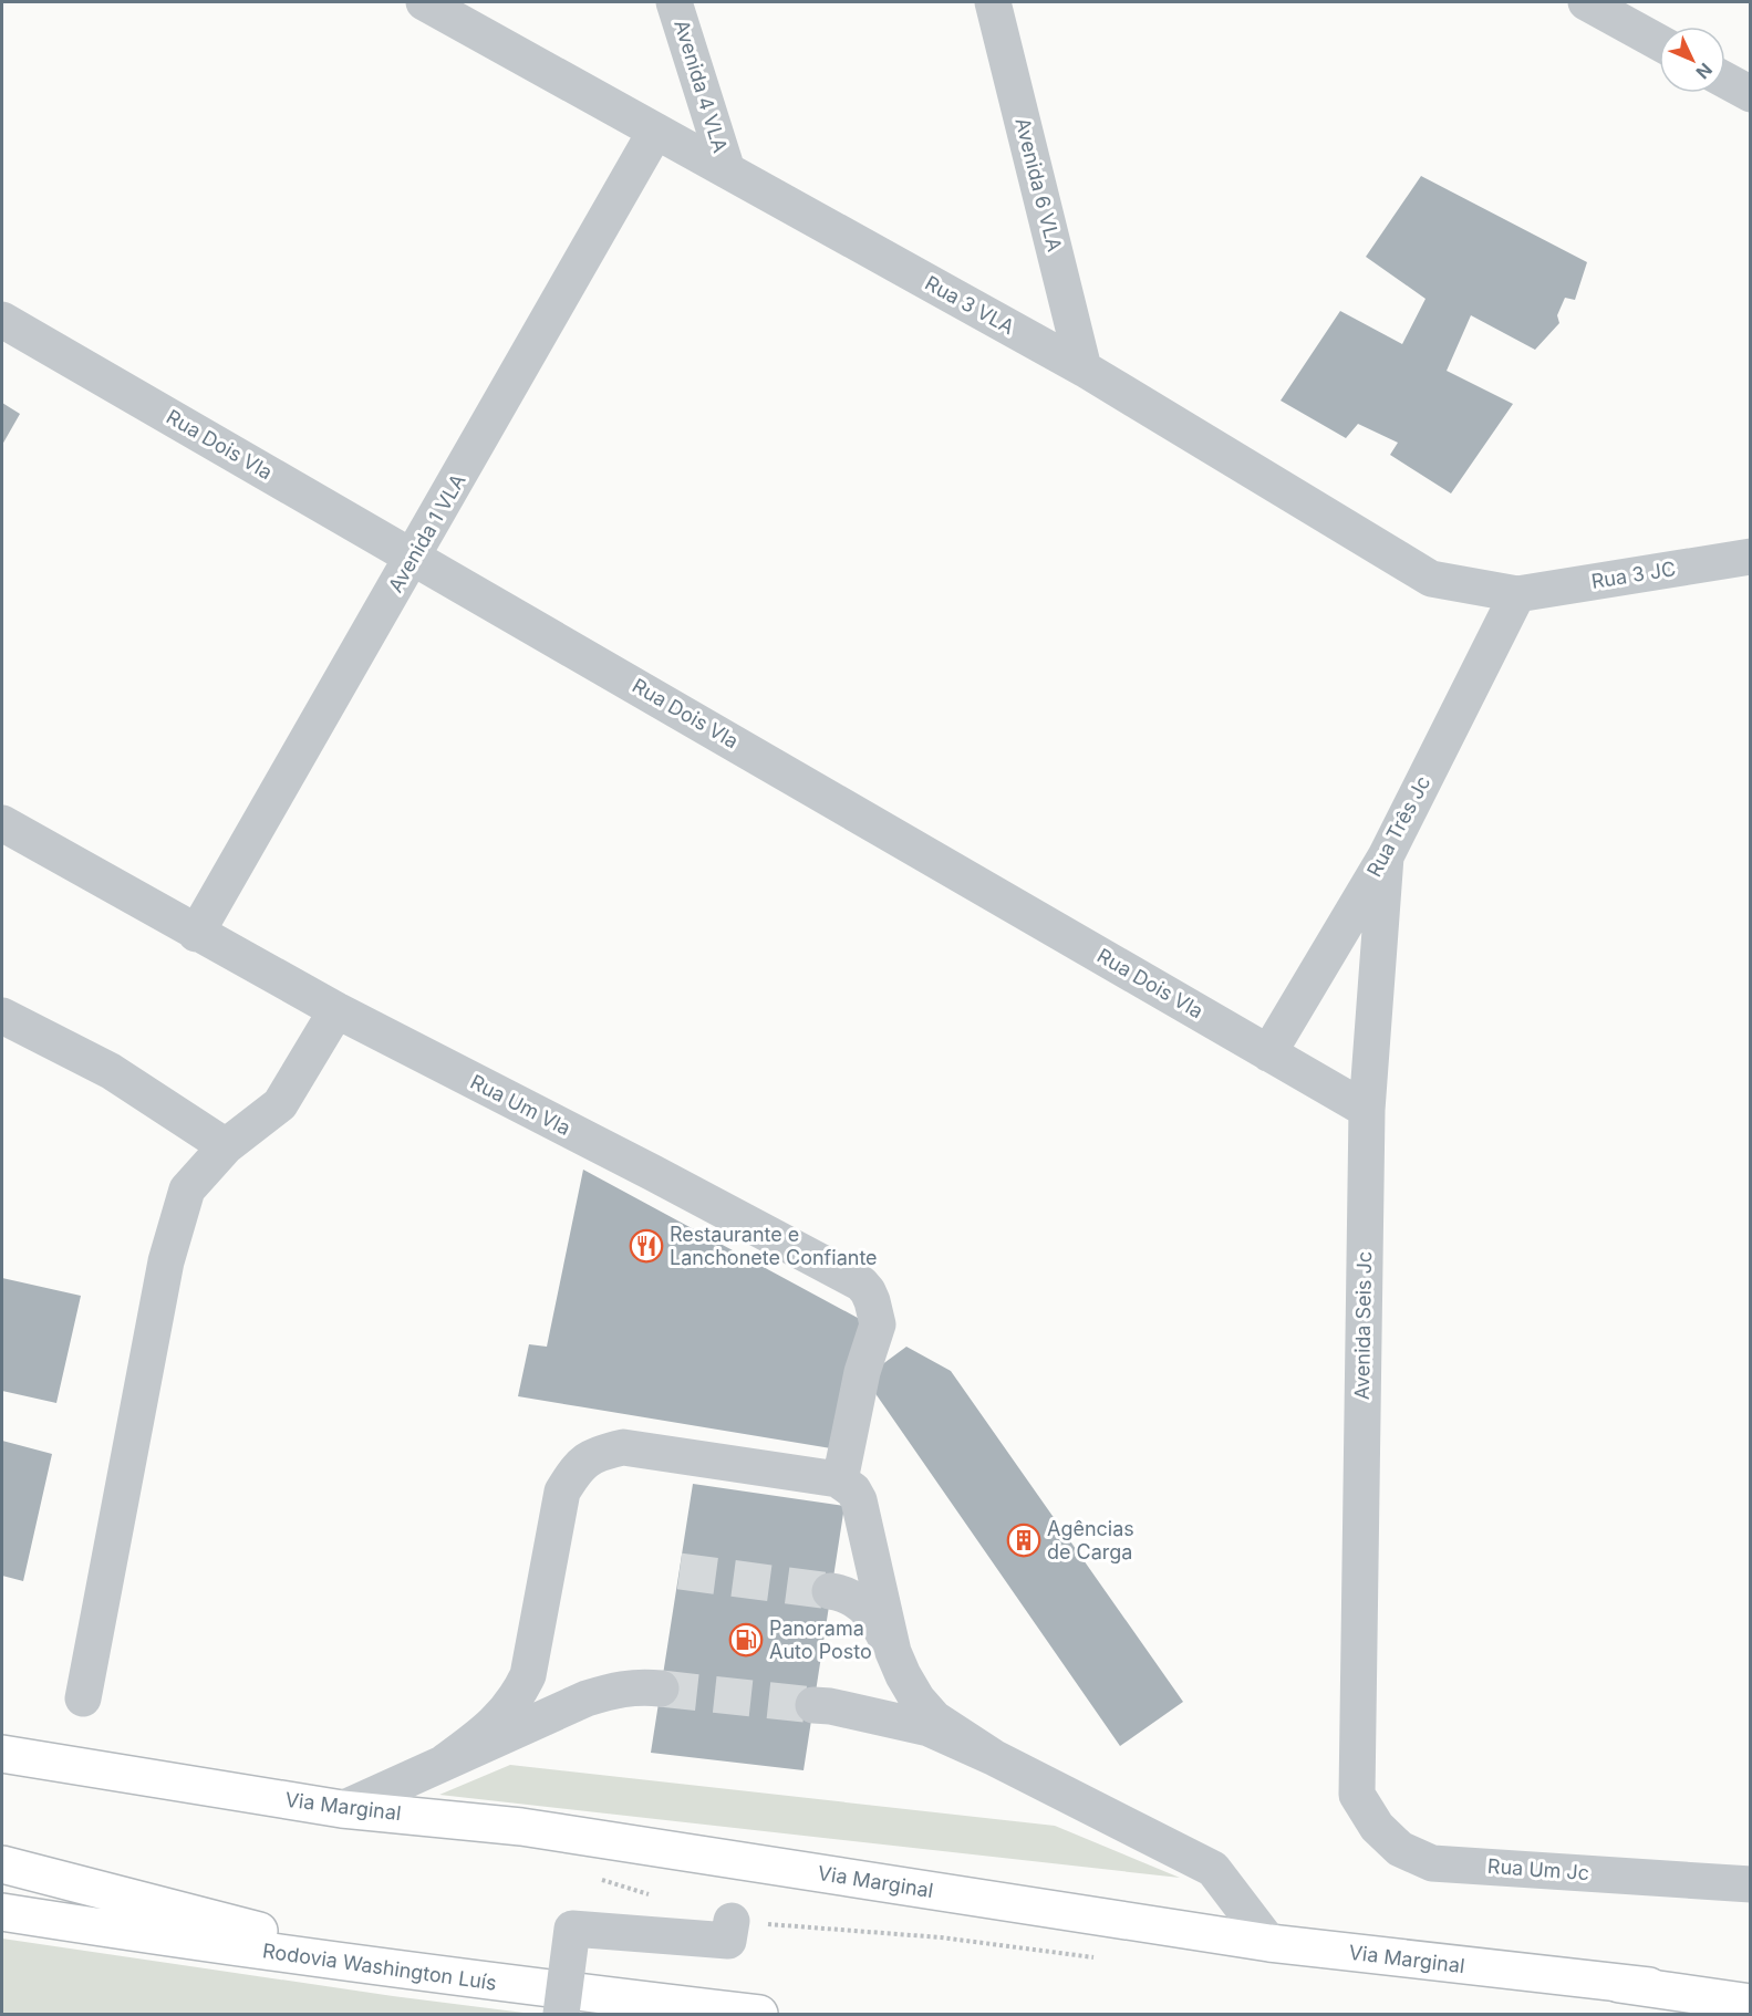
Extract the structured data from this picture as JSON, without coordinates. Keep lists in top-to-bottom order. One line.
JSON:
{"streets":{"main road":["Via Marginal","Rodovia Washington Luís"],"street":["Avenida 4 VLA","Avenida 6 VLA","Rua 3 VLA","Rua Dois Vla","Avenida 1 VLA","Rua 3 JC","Rua Três Jc","Rua Um Vla","Avenida Seis Jc","Rua Um Jc"]},"crossings":[["Avenida 4 VLA","Rua 3 VLA"],["Avenida 6 VLA","Rua 3 VLA"],["Rua 3 VLA","Avenida 1 VLA"],["Rua 3 VLA","Rua 3 JC"],["Rua 3 VLA","Rua Três Jc"],["Rua Dois Vla","Avenida 1 VLA"],["Rua Dois Vla","Rua Três Jc"],["Rua Dois Vla","Avenida Seis Jc"],["Avenida 1 VLA","Rua Um Vla"],["Rua 3 JC","Rua Três Jc"],["Rua Três Jc","Avenida Seis Jc"],["Avenida Seis Jc","Rua Um Jc"]],"places":{"restaurant":["Restaurante e Lanchonete Confiante"],"building":["Agências de Carga"],"fuel station":["Panorama Auto Posto"]},"north":"bottom right"}
